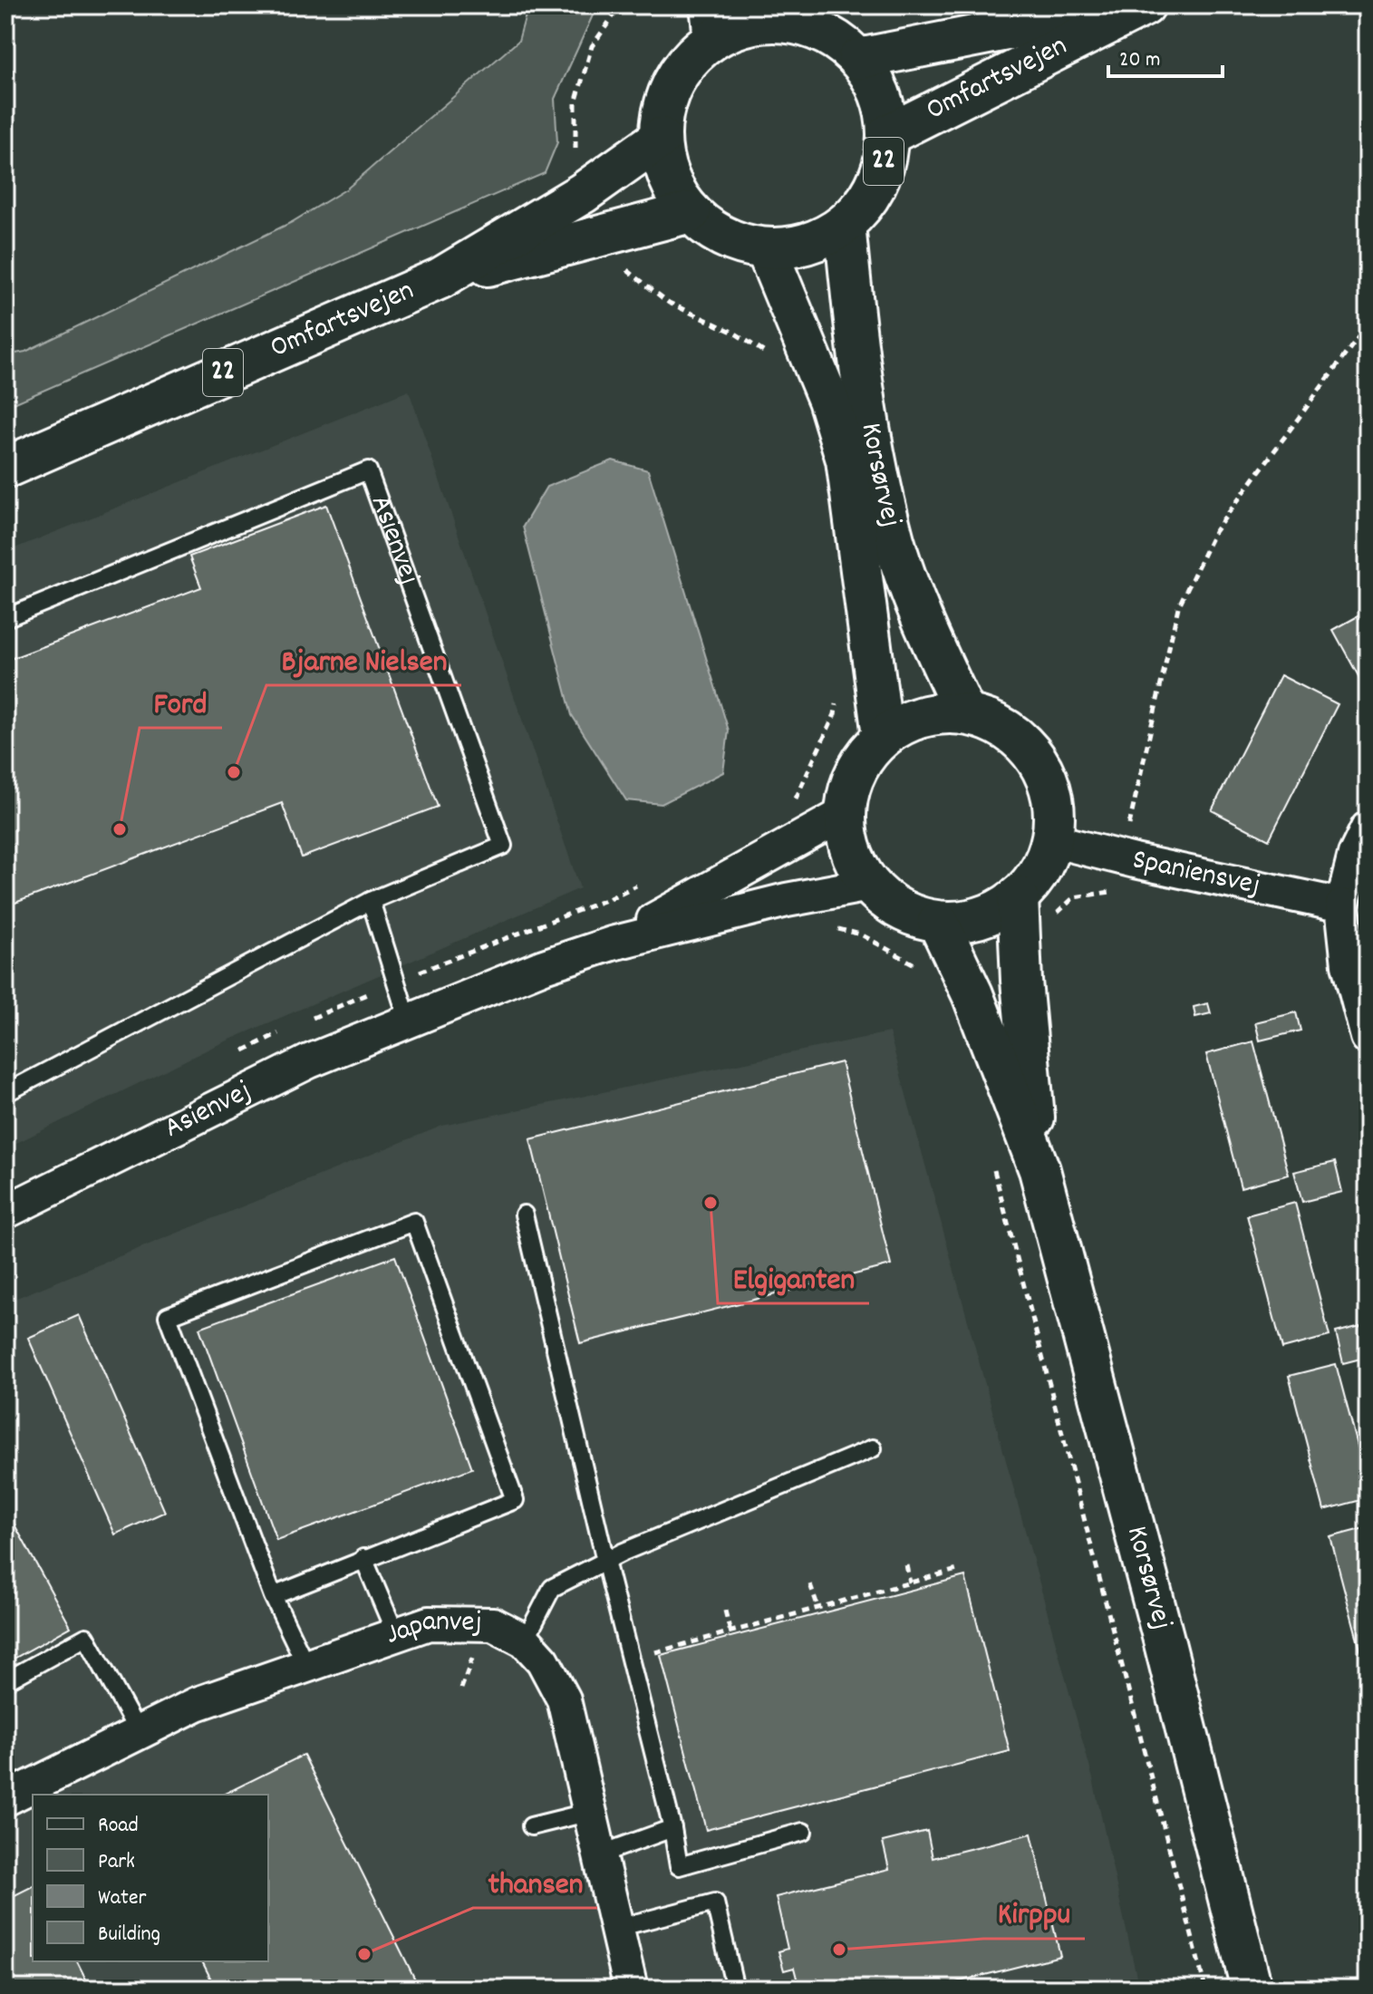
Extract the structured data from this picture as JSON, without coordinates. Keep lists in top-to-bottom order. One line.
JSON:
{"streets":{"main road":["Omfartsvejen","22","Korsørvej"],"street":["Asienvej","Spaniensvej","Japanvej"]},"crossings":[["Omfartsvejen","22"],["Omfartsvejen","Korsørvej"],["22","Korsørvej"],["Korsørvej","Asienvej"],["Korsørvej","Spaniensvej"],["Asienvej","Spaniensvej"]],"places":["Bjarne Nielsen","Ford","Elgiganten","Kirppu","thansen"],"legend":["Road","Park","Water","Building"],"scale_bar":"20 m"}
